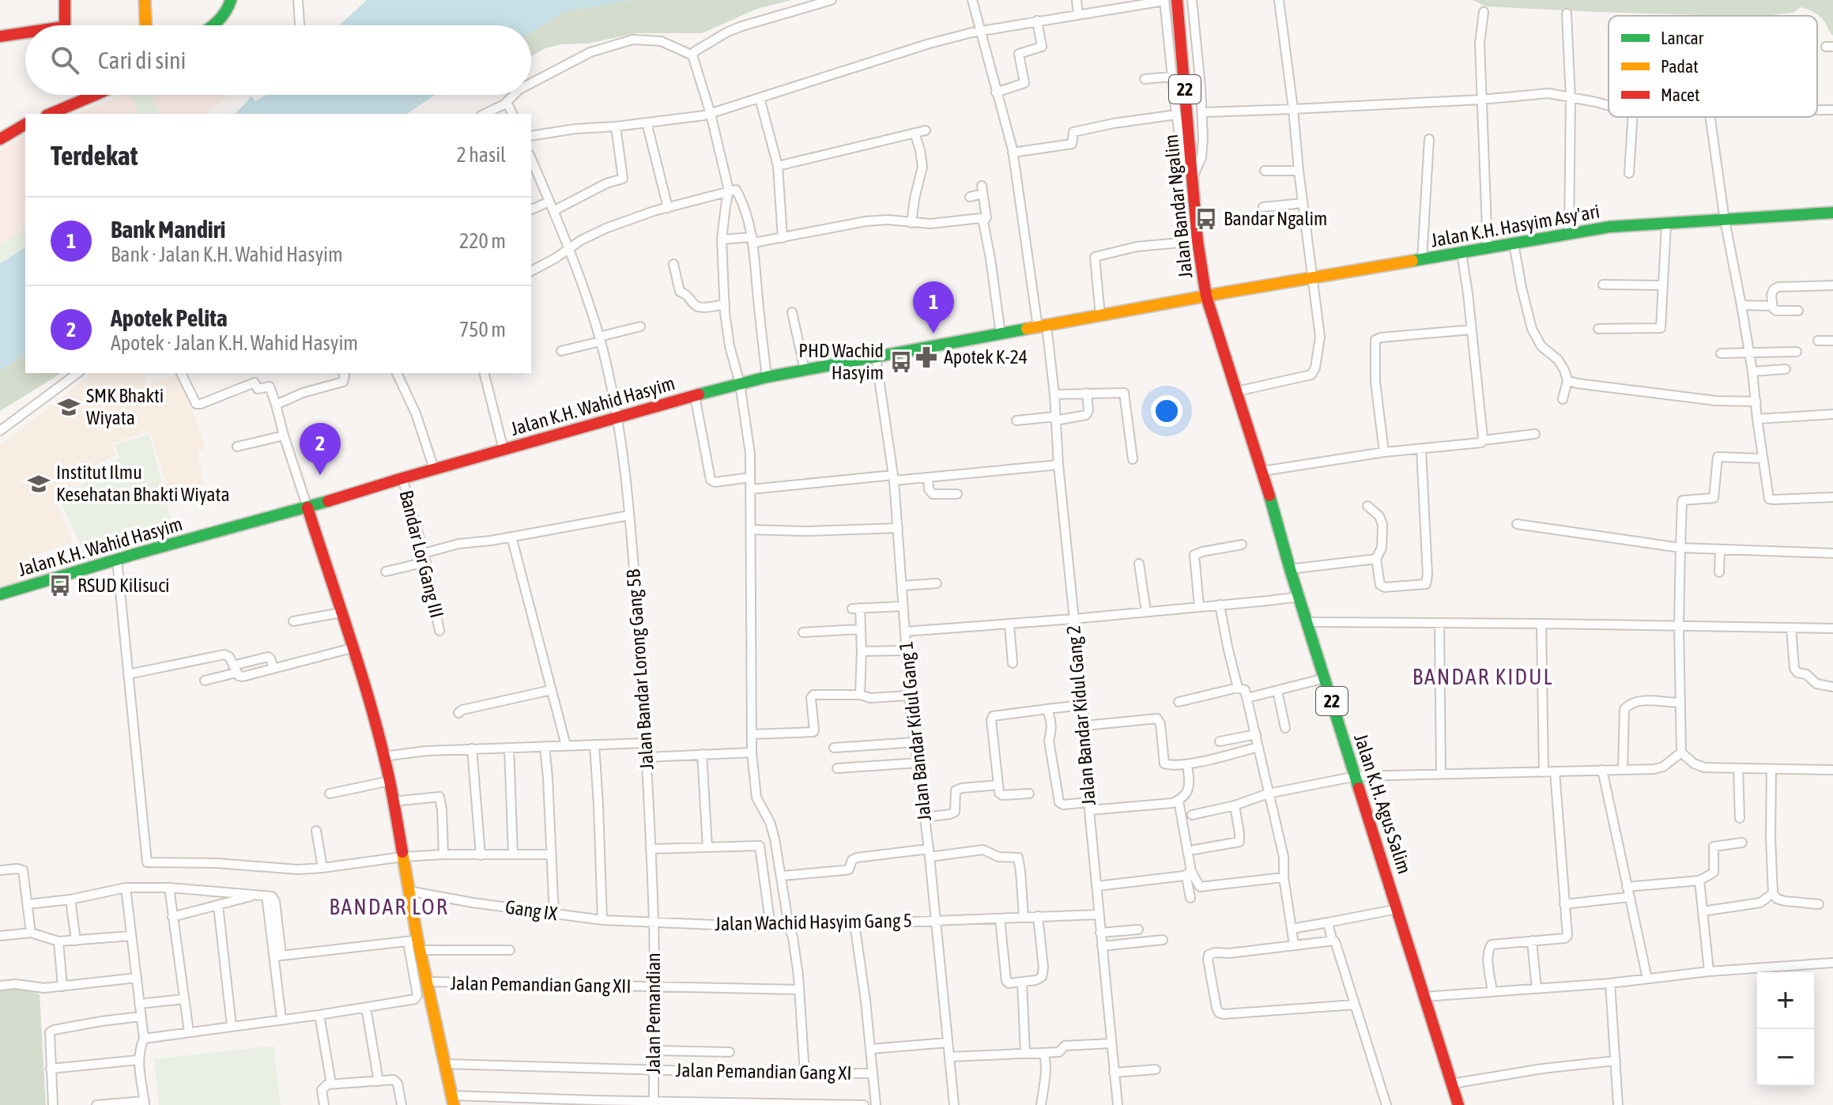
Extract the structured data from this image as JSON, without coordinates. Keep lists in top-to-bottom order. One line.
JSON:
{"streets":{"main road":["22","Jalan Bandar Ngalim","Jalan K.H. Hasyim Asy'ari","Jalan K.H. Wahid Hasyim","Jalan K.H. Agus Salim"],"street":["Bandar Lor Gang III","Jalan Bandar Lorong Gang 5B","Jalan Bandar Kidul Gang 2","Jalan Bandar Kidul Gang 1","Gang IX","Jalan Wachid Hasyim Gang 5","Jalan Pemandian Gang XII","Jalan Pemandian","Jalan Pemandian Gang XI"]},"crossings":[["Jalan Bandar Ngalim","Jalan K.H. Hasyim Asy'ari"],["Jalan Bandar Ngalim","Jalan K.H. Wahid Hasyim"],["Jalan Bandar Ngalim","Jalan K.H. Agus Salim"],["Jalan K.H. Hasyim Asy'ari","Jalan K.H. Wahid Hasyim"],["Jalan K.H. Hasyim Asy'ari","Jalan K.H. Agus Salim"],["Jalan K.H. Wahid Hasyim","Bandar Lor Gang III"],["Jalan K.H. Wahid Hasyim","Jalan Bandar Lorong Gang 5B"],["Jalan K.H. Wahid Hasyim","Jalan Bandar Kidul Gang 2"],["Jalan K.H. Wahid Hasyim","Jalan Bandar Kidul Gang 1"],["Jalan K.H. Wahid Hasyim","Jalan K.H. Agus Salim"],["Jalan Bandar Lorong Gang 5B","Gang IX"],["Jalan Bandar Lorong Gang 5B","Jalan Wachid Hasyim Gang 5"],["Jalan Bandar Lorong Gang 5B","Jalan Pemandian"],["Jalan Bandar Kidul Gang 2","Jalan Wachid Hasyim Gang 5"],["Jalan Bandar Kidul Gang 1","Jalan Wachid Hasyim Gang 5"],["Gang IX","Jalan Wachid Hasyim Gang 5"],["Gang IX","Jalan Pemandian"],["Jalan Wachid Hasyim Gang 5","Jalan Pemandian"],["Jalan Pemandian Gang XII","Jalan Pemandian"],["Jalan Pemandian","Jalan Pemandian Gang XI"]],"districts":["BANDAR KIDUL","BANDAR LOR"],"places":{"bus stop":["Bandar Ngalim","PHD Wachid Hasyim","RSUD Kilisuci"],"pharmacy":["Apotek K-24"],"school or university":["SMK Bhakti Wiyata","Institut Ilmu Kesehatan Bhakti Wiyata"]},"legend":["Lancar","Padat","Macet"],"page":{"search":"Cari di sini","heading":["Terdekat","2 hasil"],"list":[{"mark":"1","name":"Bank Mandiri","note":"Bank · Jalan K.H. Wahid Hasyim","value":"220 m"},{"mark":"2","name":"Apotek Pelita","note":"Apotek · Jalan K.H. Wahid Hasyim","value":"750 m"}],"pins":["1","2"],"map_buttons":["+","−"]}}
